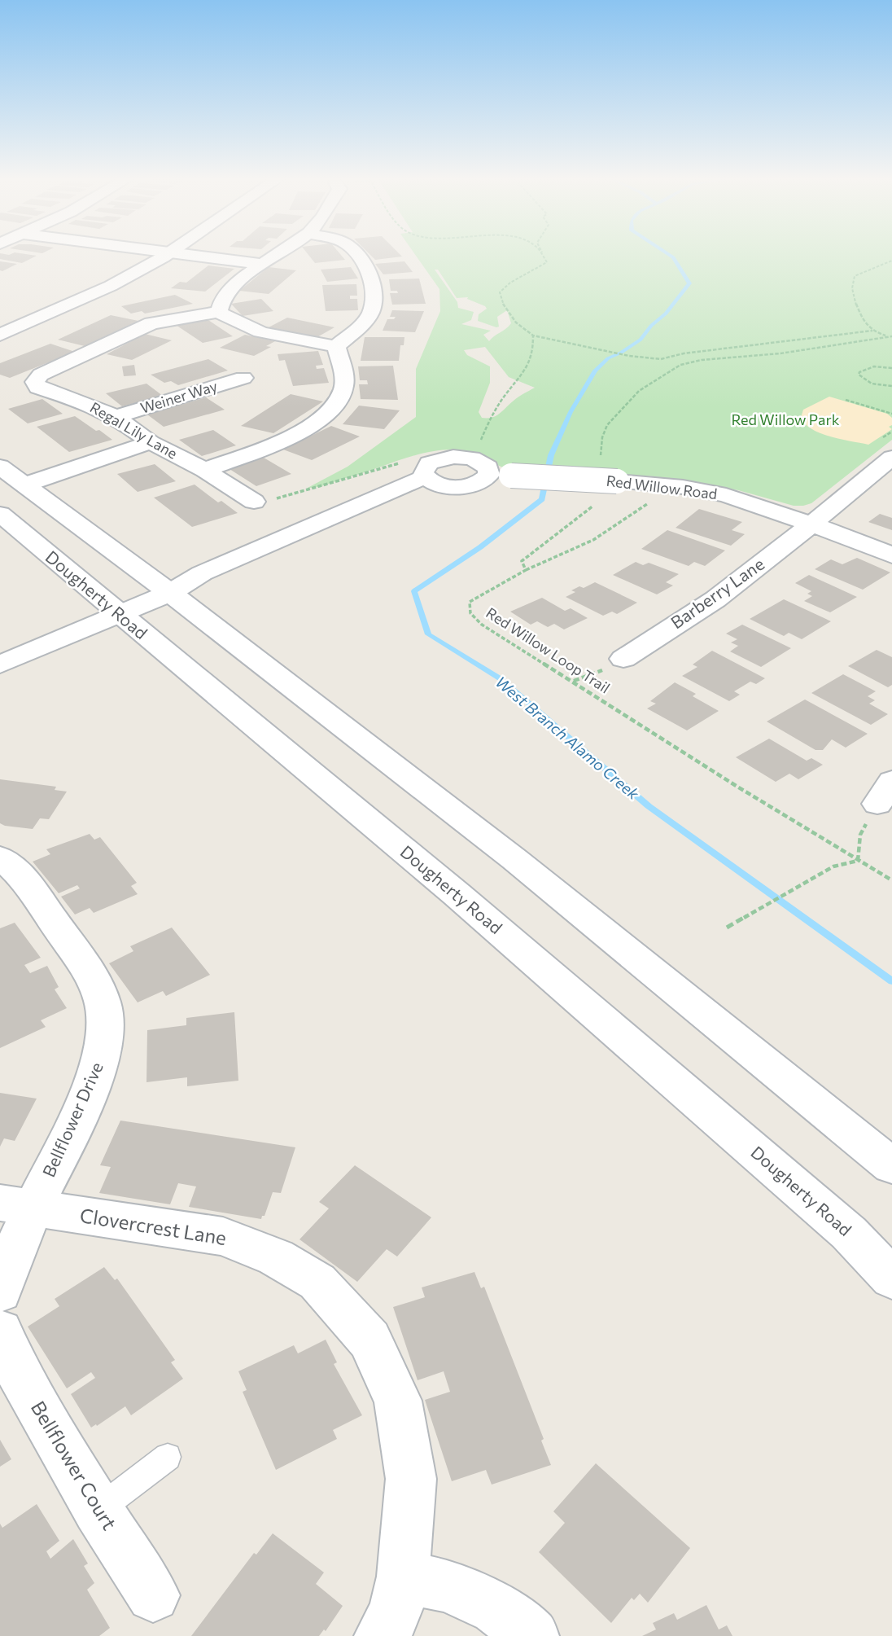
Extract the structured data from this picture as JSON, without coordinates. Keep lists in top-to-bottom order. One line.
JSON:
{"streets":{"street":["Weiner Way","Regal Lily Lane","Red Willow Road","Barberry Lane","Dougherty Road","Bellflower Drive","Clovercrest Lane","Bellflower Court"],"path":["Red Willow Loop Trail"]},"crossings":[["Weiner Way","Regal Lily Lane"],["Red Willow Road","Barberry Lane"],["Bellflower Drive","Clovercrest Lane"]],"water":["West Branch Alamo Creek"],"parks":["Red Willow Park"]}
